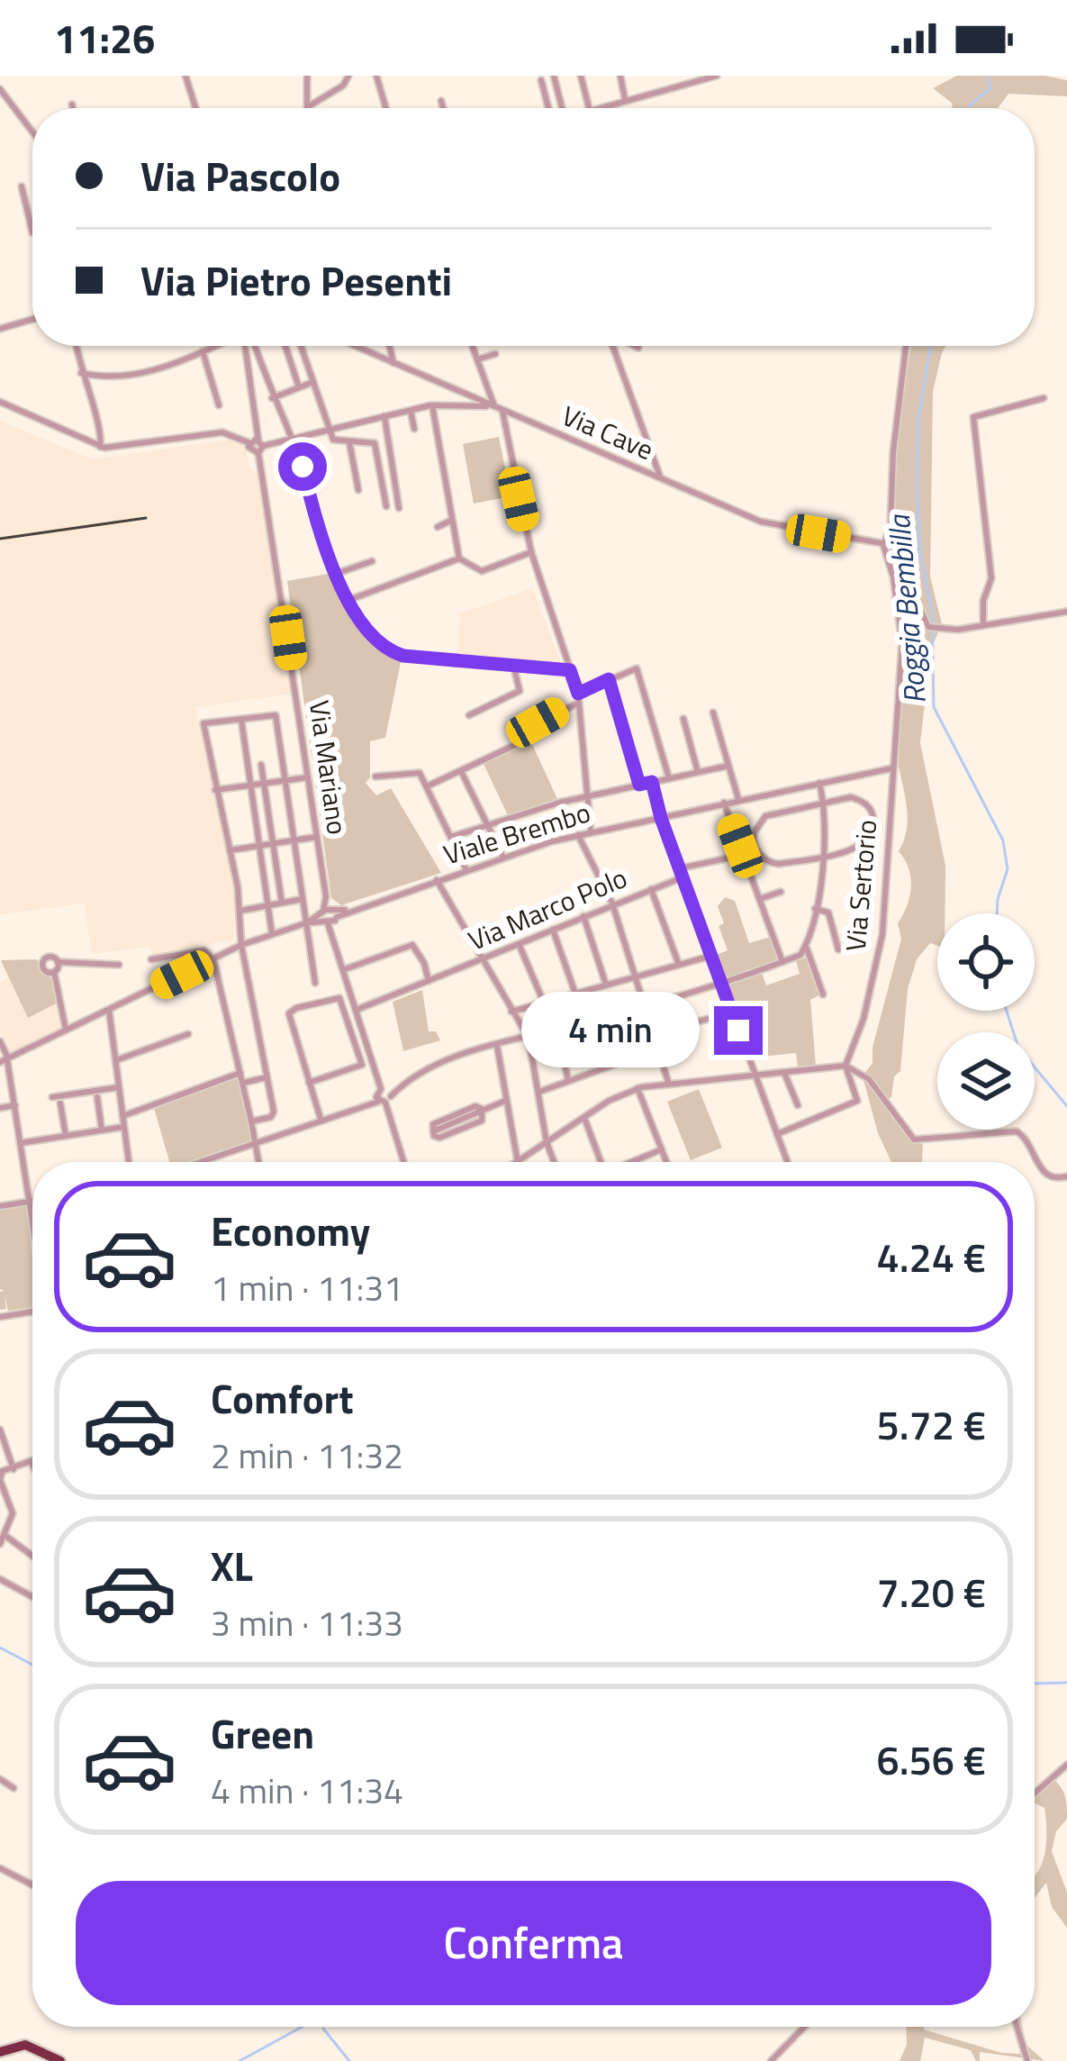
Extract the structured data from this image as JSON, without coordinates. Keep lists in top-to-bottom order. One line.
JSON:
{"streets":{"street":["Via Cave","Via Mariano","Viale Brembo","Via Sertorio","Via Marco Polo"]},"crossings":[["Via Cave","Via Sertorio"],["Via Mariano","Viale Brembo"],["Viale Brembo","Via Sertorio"]],"water":["Roggia Bembilla"],"page":{"status":"11:26","banner":["Via Pascolo","Via Pietro Pesenti"],"bubble":"4 min","list":[{"name":"Economy","note":"1 min · 11:31","value":"4.24 €"},{"name":"Comfort","note":"2 min · 11:32","value":"5.72 €"},{"name":"XL","note":"3 min · 11:33","value":"7.20 €"},{"name":"Green","note":"4 min · 11:34","value":"6.56 €"}],"buttons":"Conferma"}}
